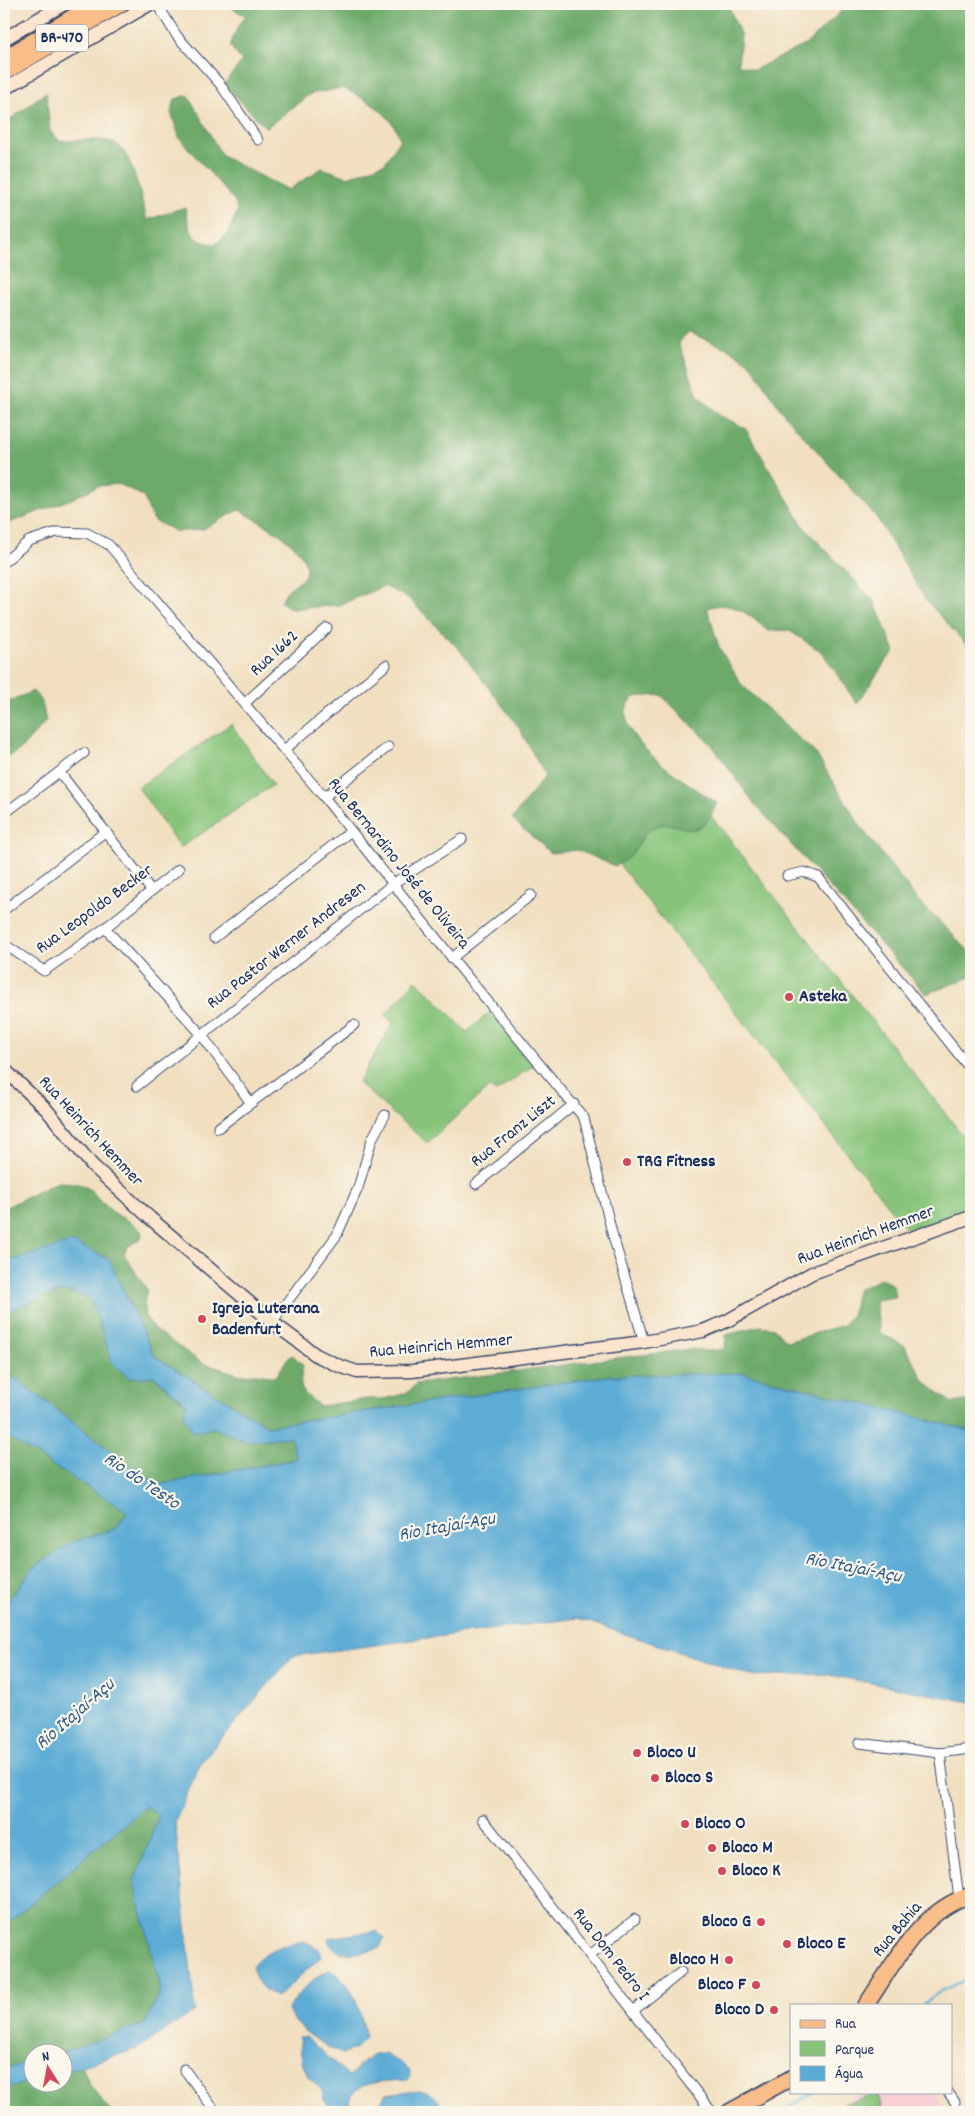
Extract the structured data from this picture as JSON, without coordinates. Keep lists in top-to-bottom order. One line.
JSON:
{"streets":{"highway":["BR-470"],"main road":["Rua Bahia"],"street":["Rua 1662","Rua Bernardino José de Oliveira","Rua Leopoldo Becker","Rua Pastor Werner Andresen","Rua Heinrich Hemmer","Rua Franz Liszt","Rua Dom Pedro I"]},"crossings":[["Rua 1662","Rua Bernardino José de Oliveira"],["Rua Bernardino José de Oliveira","Rua Pastor Werner Andresen"],["Rua Bernardino José de Oliveira","Rua Heinrich Hemmer"],["Rua Bernardino José de Oliveira","Rua Franz Liszt"]],"water":["Rio do Testo","Rio Itajaí-Açu"],"places":["Asteka","TRG Fitness","Igreja Luterana Badenfurt","Bloco U","Bloco S","Bloco O","Bloco M","Bloco K","Bloco G","Bloco E","Bloco H","Bloco F","Bloco D"],"legend":["Rua","Parque","Água"],"north":"top"}
